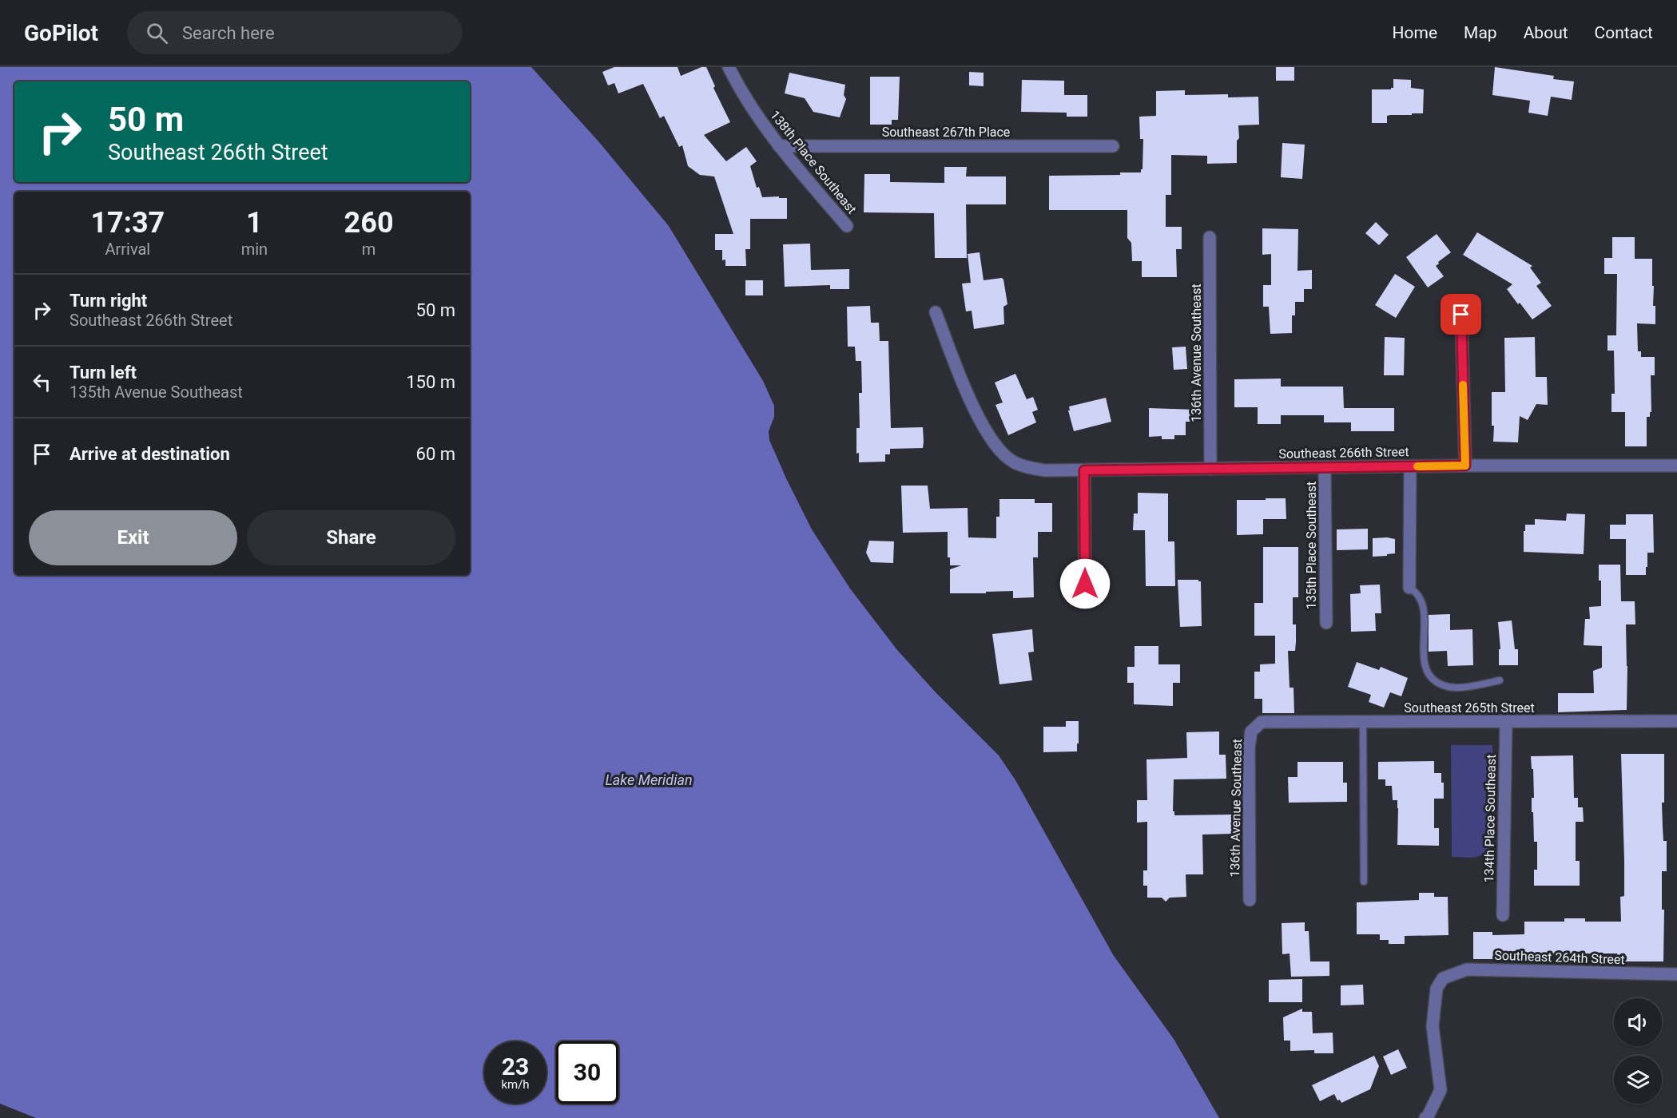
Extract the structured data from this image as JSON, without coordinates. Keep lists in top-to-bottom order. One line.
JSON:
{"streets":{"street":["Southeast 267th Place","138th Place Southeast","136th Avenue Southeast","Southeast 266th Street","135th Place Southeast","Southeast 265th Street","134th Place Southeast","Southeast 264th Street"]},"crossings":[["Southeast 267th Place","138th Place Southeast"],["136th Avenue Southeast","Southeast 266th Street"],["136th Avenue Southeast","Southeast 265th Street"],["Southeast 266th Street","135th Place Southeast"],["Southeast 265th Street","134th Place Southeast"]],"water":["Lake Meridian"],"page":{"header":"GoPilot","search":"Search here","nav":["Home","Map","About","Contact"],"turn":["50 m","Southeast 266th Street"],"eta":["17:37","Arrival","1","min","260","m"],"list":[{"name":"Turn right","note":"Southeast 266th Street","value":"50 m"},{"name":"Turn left","note":"135th Avenue Southeast","value":"150 m"},{"name":"Arrive at destination","value":"60 m"}],"buttons":["Exit","Share"],"speed":"23 km/h","limit":"30"}}
